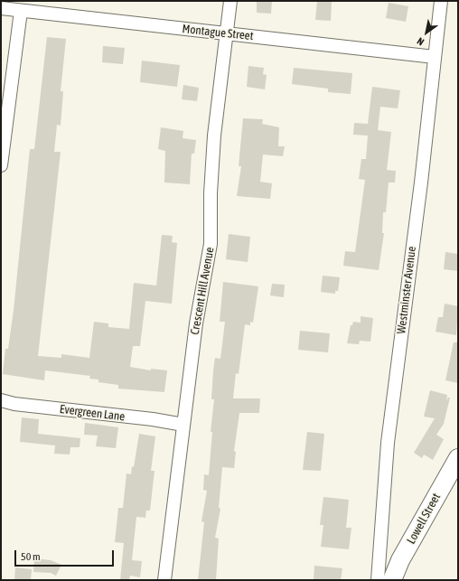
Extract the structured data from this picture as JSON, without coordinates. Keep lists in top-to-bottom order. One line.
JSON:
{"streets":{"main road":["Lowell Street"],"street":["Montague Street","Westminster Avenue","Crescent Hill Avenue","Evergreen Lane"]},"crossings":[["Montague Street","Westminster Avenue"],["Montague Street","Crescent Hill Avenue"],["Crescent Hill Avenue","Evergreen Lane"]],"scale_bar":"50 m","north":"bottom left"}
